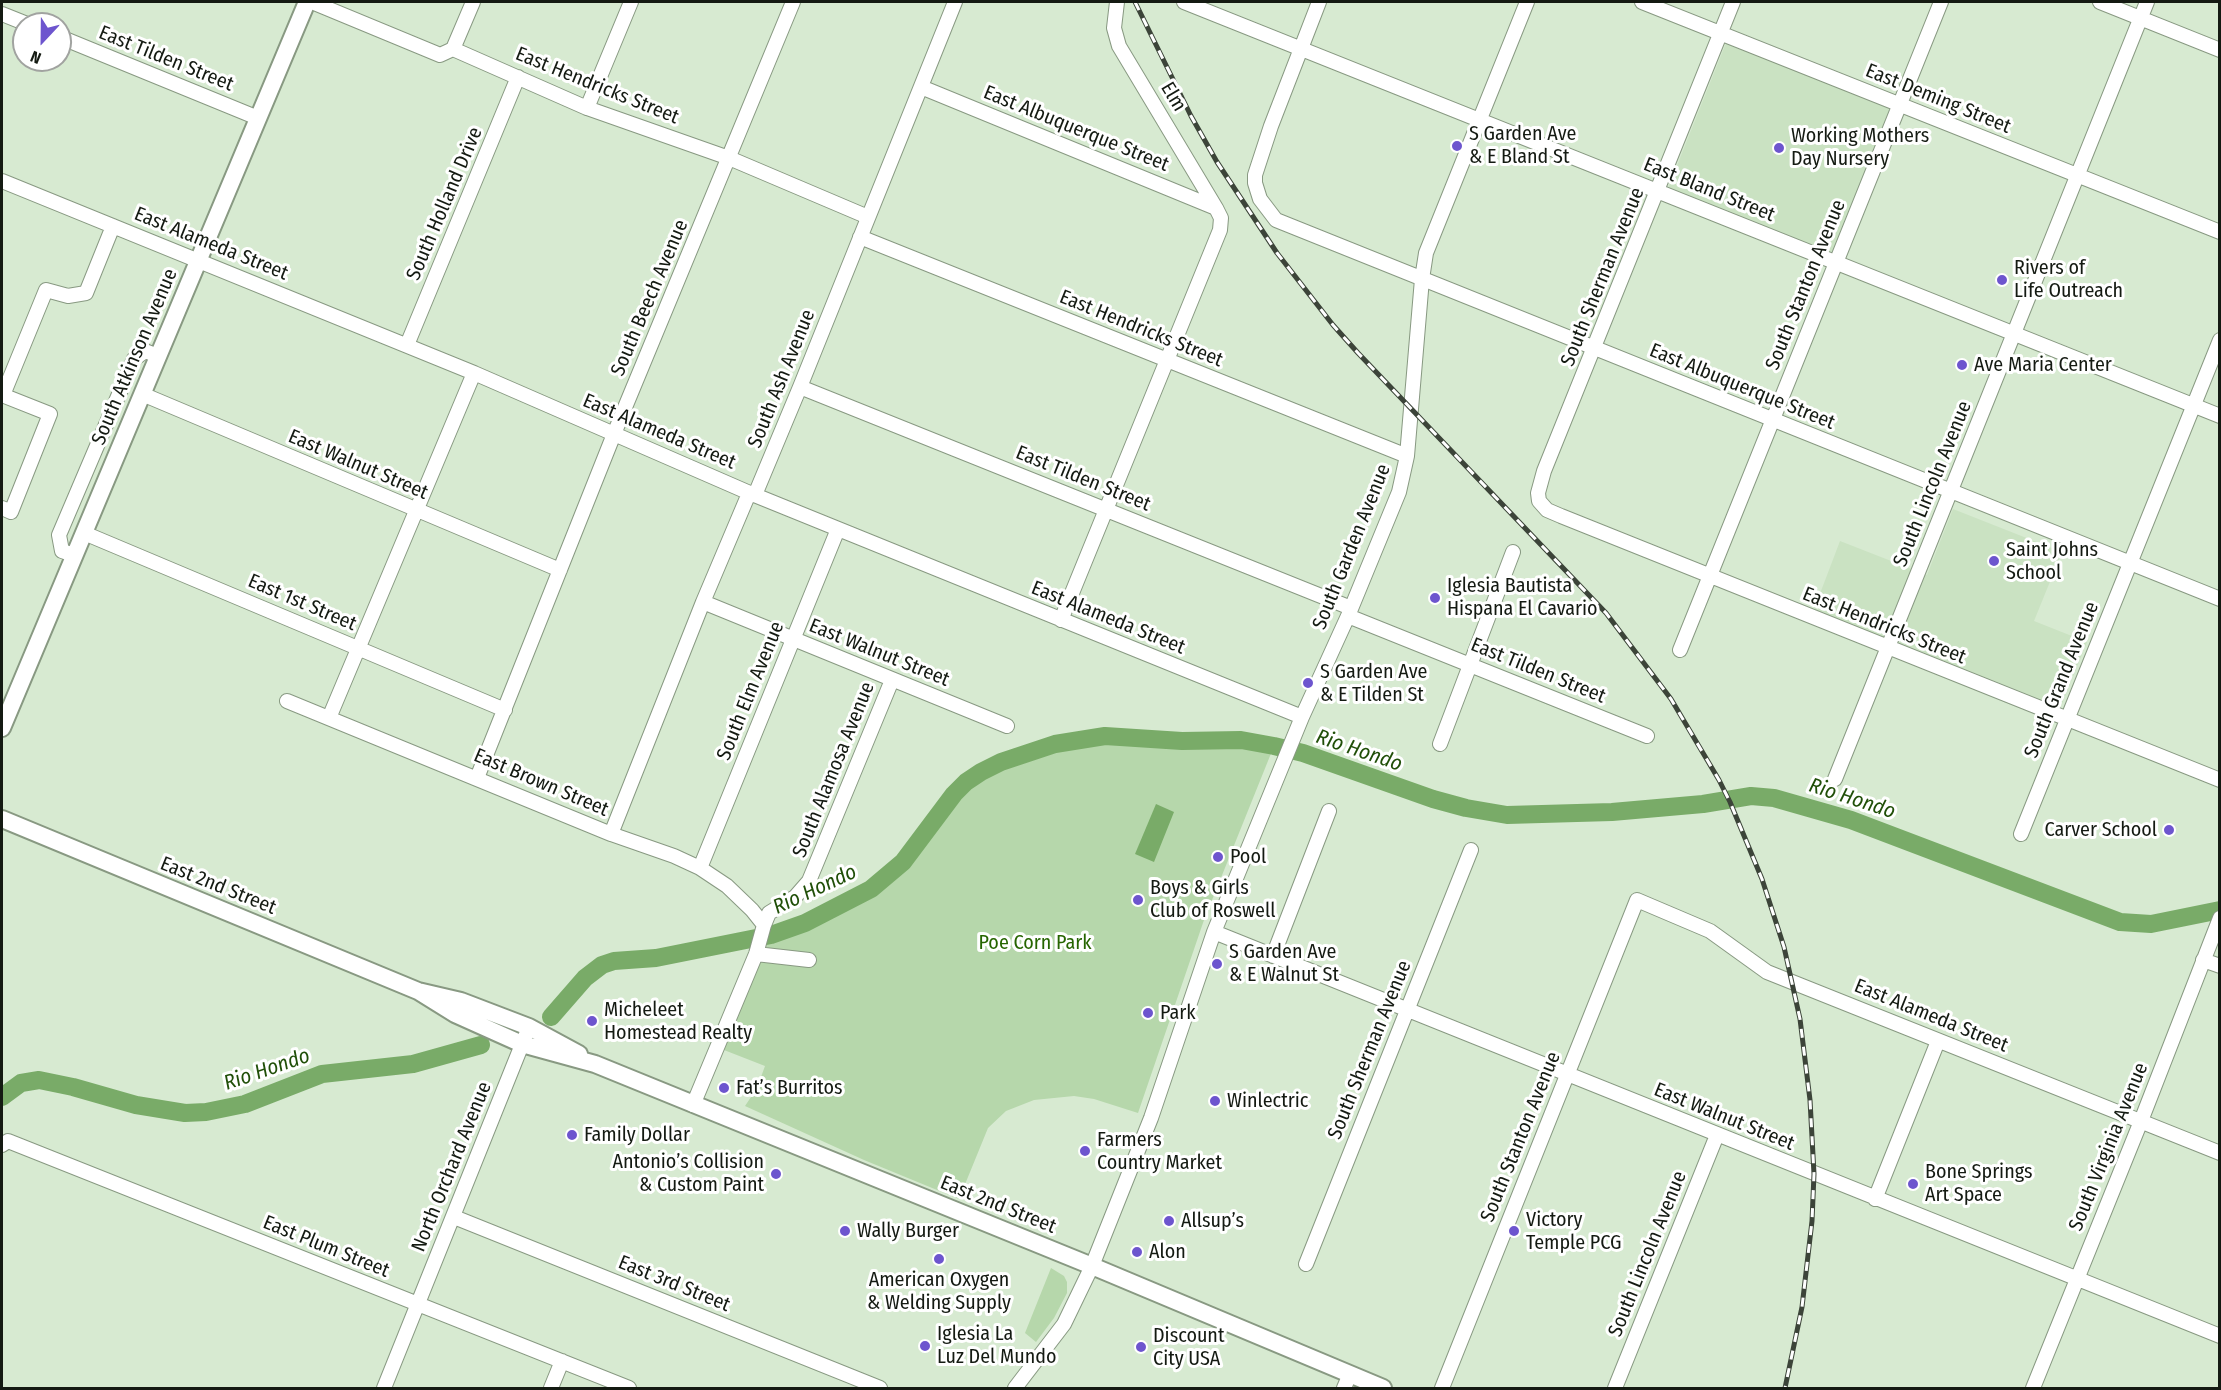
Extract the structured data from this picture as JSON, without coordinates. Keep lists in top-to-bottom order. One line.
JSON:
{"streets":{"main road":["South Atkinson Avenue","East 2nd Street"],"street":["East Tilden Street","East Hendricks Street","Elm","East Deming Street","East Albuquerque Street","East Bland Street","South Holland Drive","East Alameda Street","South Sherman Avenue","South Stanton Avenue","South Beech Avenue","South Ash Avenue","East Walnut Street","South Lincoln Avenue","South Garden Avenue","East 1st Street","South Grand Avenue","South Elm Avenue","South Alamosa Avenue","East Brown Street","South Virginia Avenue","North Orchard Avenue","East Plum Street","East 3rd Street"]},"crossings":[["East Tilden Street","South Atkinson Avenue"],["East Tilden Street","South Ash Avenue"],["East Tilden Street","South Garden Avenue"],["East Hendricks Street","South Holland Drive"],["East Hendricks Street","South Sherman Avenue"],["East Hendricks Street","South Stanton Avenue"],["East Hendricks Street","South Beech Avenue"],["East Hendricks Street","South Ash Avenue"],["East Hendricks Street","South Lincoln Avenue"],["East Hendricks Street","South Garden Avenue"],["East Hendricks Street","South Grand Avenue"],["Elm","East Albuquerque Street"],["East Deming Street","South Sherman Avenue"],["East Deming Street","South Stanton Avenue"],["East Deming Street","South Lincoln Avenue"],["East Albuquerque Street","East Bland Street"],["East Albuquerque Street","South Sherman Avenue"],["East Albuquerque Street","South Stanton Avenue"],["East Albuquerque Street","South Ash Avenue"],["East Albuquerque Street","South Lincoln Avenue"],["East Albuquerque Street","South Garden Avenue"],["East Albuquerque Street","South Grand Avenue"],["East Bland Street","South Sherman Avenue"],["East Bland Street","South Stanton Avenue"],["East Bland Street","South Lincoln Avenue"],["East Bland Street","South Garden Avenue"],["East Bland Street","South Grand Avenue"],["South Holland Drive","East Alameda Street"],["East Alameda Street","South Stanton Avenue"],["East Alameda Street","South Beech Avenue"],["East Alameda Street","South Atkinson Avenue"],["East Alameda Street","South Ash Avenue"],["East Alameda Street","South Garden Avenue"],["East Alameda Street","South Elm Avenue"],["East Alameda Street","South Virginia Avenue"],["South Sherman Avenue","East Walnut Street"],["South Stanton Avenue","East Walnut Street"],["South Beech Avenue","East Walnut Street"],["South Beech Avenue","East 1st Street"],["South Beech Avenue","East Brown Street"],["South Atkinson Avenue","East Walnut Street"],["South Atkinson Avenue","East 1st Street"],["South Ash Avenue","East Walnut Street"],["South Ash Avenue","East Brown Street"],["East Walnut Street","South Lincoln Avenue"],["East Walnut Street","South Garden Avenue"],["East Walnut Street","South Elm Avenue"],["East Walnut Street","South Alamosa Avenue"],["East Walnut Street","South Virginia Avenue"],["South Garden Avenue","East 2nd Street"],["South Elm Avenue","East Brown Street"],["South Alamosa Avenue","East Brown Street"],["East 2nd Street","North Orchard Avenue"],["North Orchard Avenue","East Plum Street"],["North Orchard Avenue","East 3rd Street"]],"water":["Rio Hondo"],"parks":["Poe Corn Park"],"places":["S Garden Ave & E Bland St","Working Mothers Day Nursery","Rivers of Life Outreach","Ave Maria Center","Saint Johns School","Iglesia Bautista Hispana El Cavario","S Garden Ave & E Tilden St","Carver School","Pool","Boys & Girls Club of Roswell","S Garden Ave & E Walnut St","Park","Micheleet Homestead Realty","Fat’s Burritos","Winlectric","Family Dollar","Farmers Country Market","Antonio’s Collision & Custom Paint","Bone Springs Art Space","Allsup’s","Wally Burger","Victory Temple PCG","Alon","American Oxygen & Welding Supply","Iglesia La Luz Del Mundo","Discount City USA"],"north":"bottom"}
